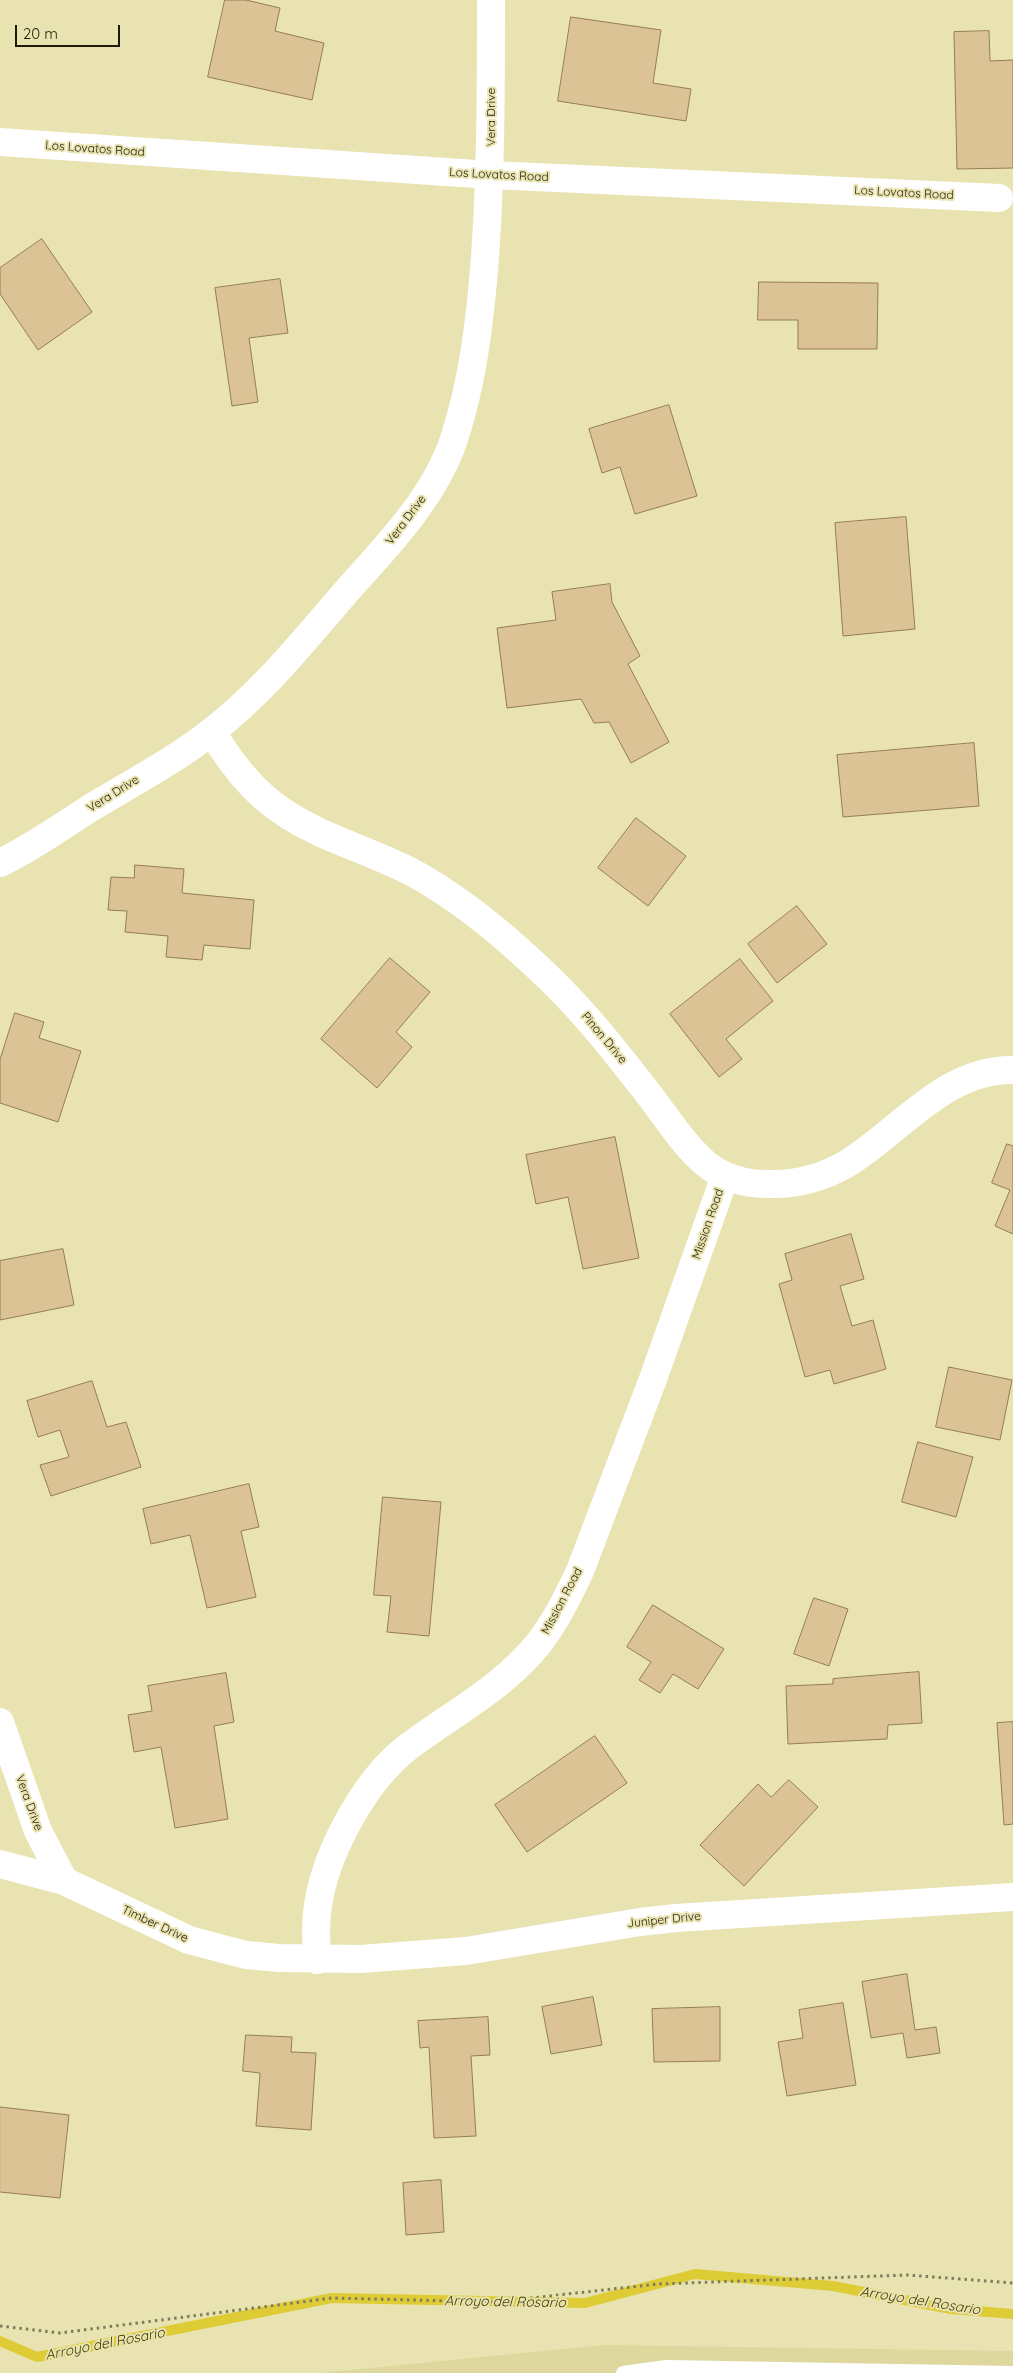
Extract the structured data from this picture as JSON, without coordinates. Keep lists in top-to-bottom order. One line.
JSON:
{"streets":{"street":["Vera Drive","Los Lovatos Road","Pinon Drive","Mission Road","Juniper Drive","Timber Drive"]},"crossings":[["Vera Drive","Los Lovatos Road"],["Vera Drive","Pinon Drive"],["Vera Drive","Timber Drive"],["Pinon Drive","Mission Road"],["Mission Road","Juniper Drive"],["Mission Road","Timber Drive"],["Juniper Drive","Timber Drive"]],"water":["Arroyo del Rosario"],"scale_bar":"20 m"}
